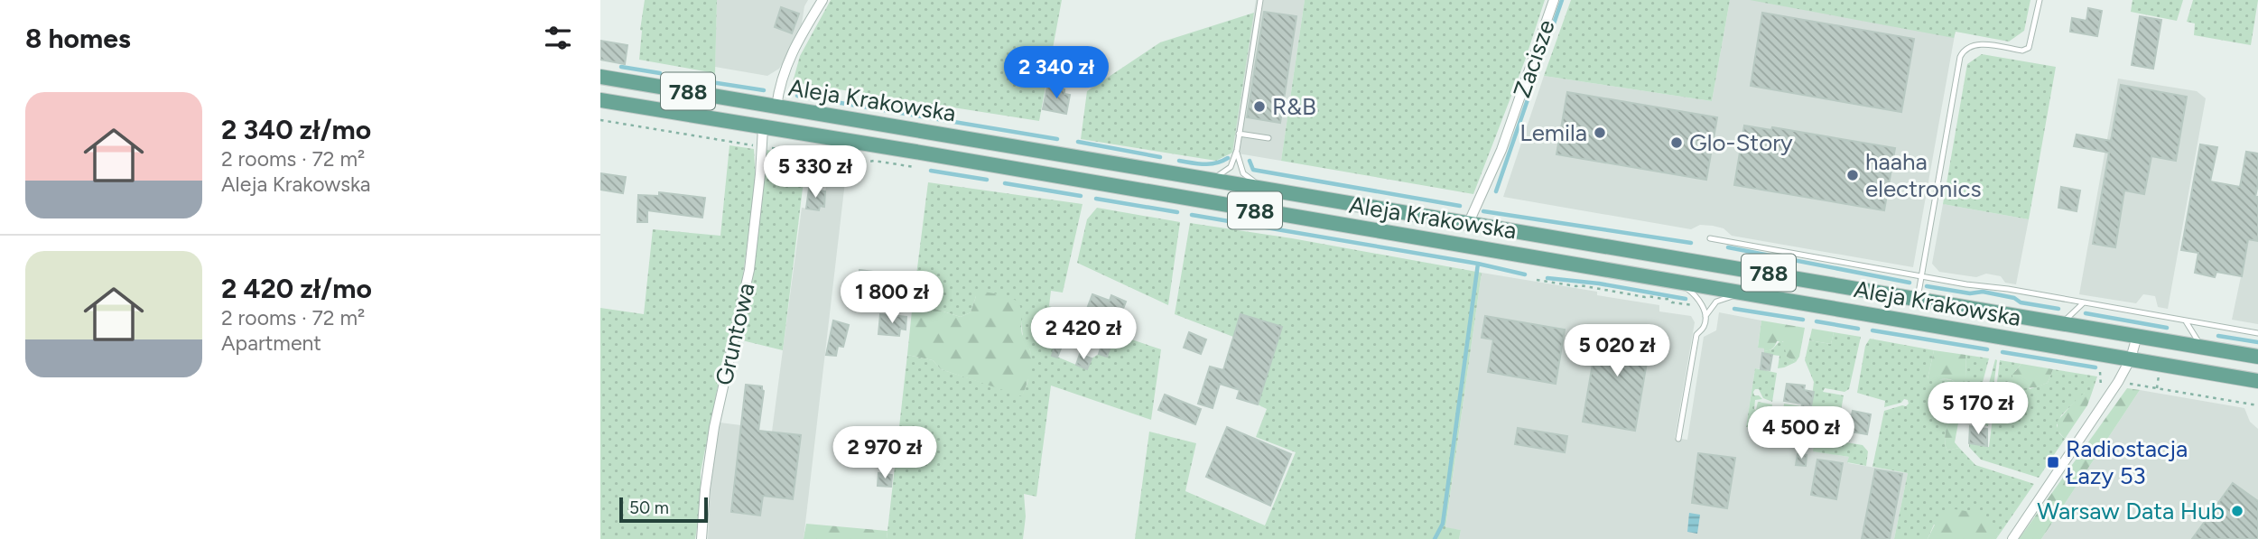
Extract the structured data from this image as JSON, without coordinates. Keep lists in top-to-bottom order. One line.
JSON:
{"streets":{"main road":["788","Aleja Krakowska"],"street":["Zacisze","Gruntowa"]},"crossings":[["Zacisze","Aleja Krakowska"],["Aleja Krakowska","Gruntowa"]],"places":{"other":["R&B","Lemila","Glo-Story","haaha electronics","Warsaw Data Hub"],"transit":["Radiostacja Łazy 53"]},"scale_bar":"50 m","page":{"heading":"8 homes","price":["2 340 zł","5 330 zł","1 800 zł","2 420 zł","5 020 zł","5 170 zł","4 500 zł","2 970 zł"],"list":[{"name":"2 340 zł/mo","note":"2 rooms · 72 m² · Aleja Krakowska"},{"name":"2 420 zł/mo","note":"2 rooms · 72 m² · Apartment"}],"scale":"50 m"}}
